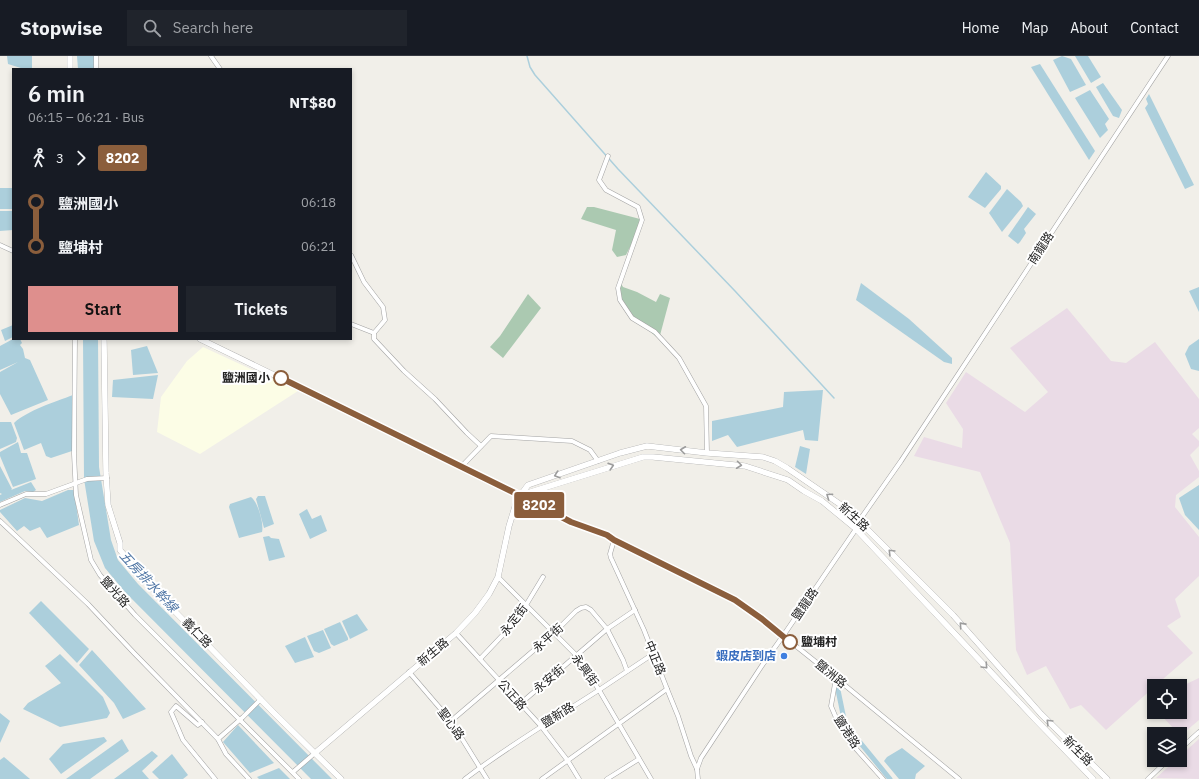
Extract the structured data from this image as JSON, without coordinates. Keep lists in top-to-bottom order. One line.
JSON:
{"streets":{"street":["南龍路","新生路","鹽光路","鹽龍路","永定街","義仁路","永平街","中正路","永興街","鹽洲路","永安街","公正路","鹽新路","聖心路","鹽港路"]},"crossings":[["南龍路","鹽龍路"],["新生路","鹽光路"],["新生路","鹽龍路"],["新生路","義仁路"],["新生路","永興街"],["新生路","鹽洲路"],["新生路","公正路"],["新生路","聖心路"],["鹽龍路","中正路"],["鹽龍路","鹽洲路"],["永定街","永興街"],["永定街","公正路"],["永平街","永興街"],["永平街","永安街"],["永平街","公正路"],["永平街","鹽新路"],["永平街","聖心路"],["中正路","鹽洲路"],["中正路","永安街"],["中正路","鹽新路"],["永興街","永安街"],["永興街","鹽新路"],["鹽洲路","鹽港路"],["永安街","公正路"],["公正路","鹽新路"],["鹽新路","聖心路"]],"water":["五房排水幹線"],"places":["鹽洲國小","鹽埔村","蝦皮店到店"],"lines":["bus line 8202"],"page":{"header":"Stopwise","search":"Search here","nav":["Home","Map","About","Contact"],"on_map":"8202","heading":["6 min","06:15 – 06:21 · Bus","NT$80"],"legs":["3","8202"],"list":[{"name":"鹽洲國小","value":"06:18"},{"name":"鹽埔村","value":"06:21"}],"buttons":["Start","Tickets"]}}
